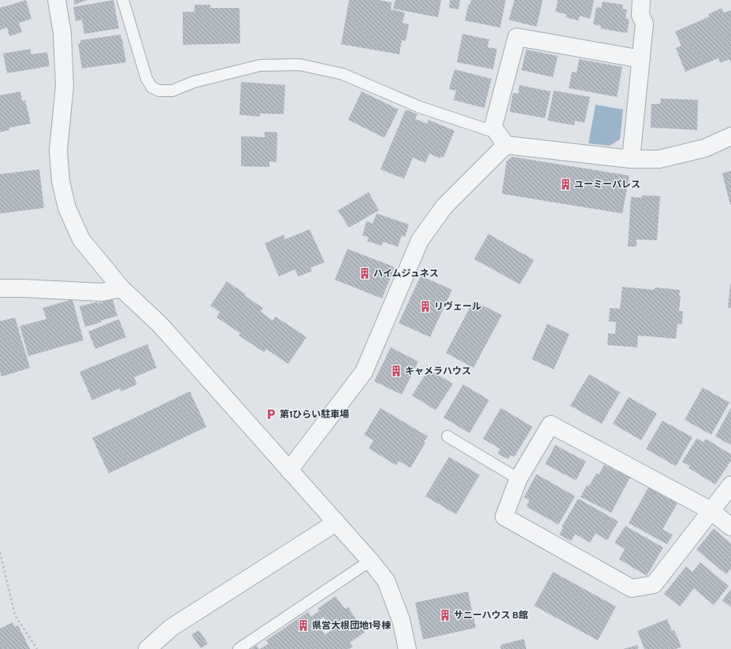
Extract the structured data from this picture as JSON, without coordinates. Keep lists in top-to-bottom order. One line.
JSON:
{"places":{"building":["ユーミーパレス","ハイムジュネス","リヴェール","キャメラハウス","サニーハウス B館","県営大根団地1号棟"],"parking":["第1ひらい駐車場"]}}
